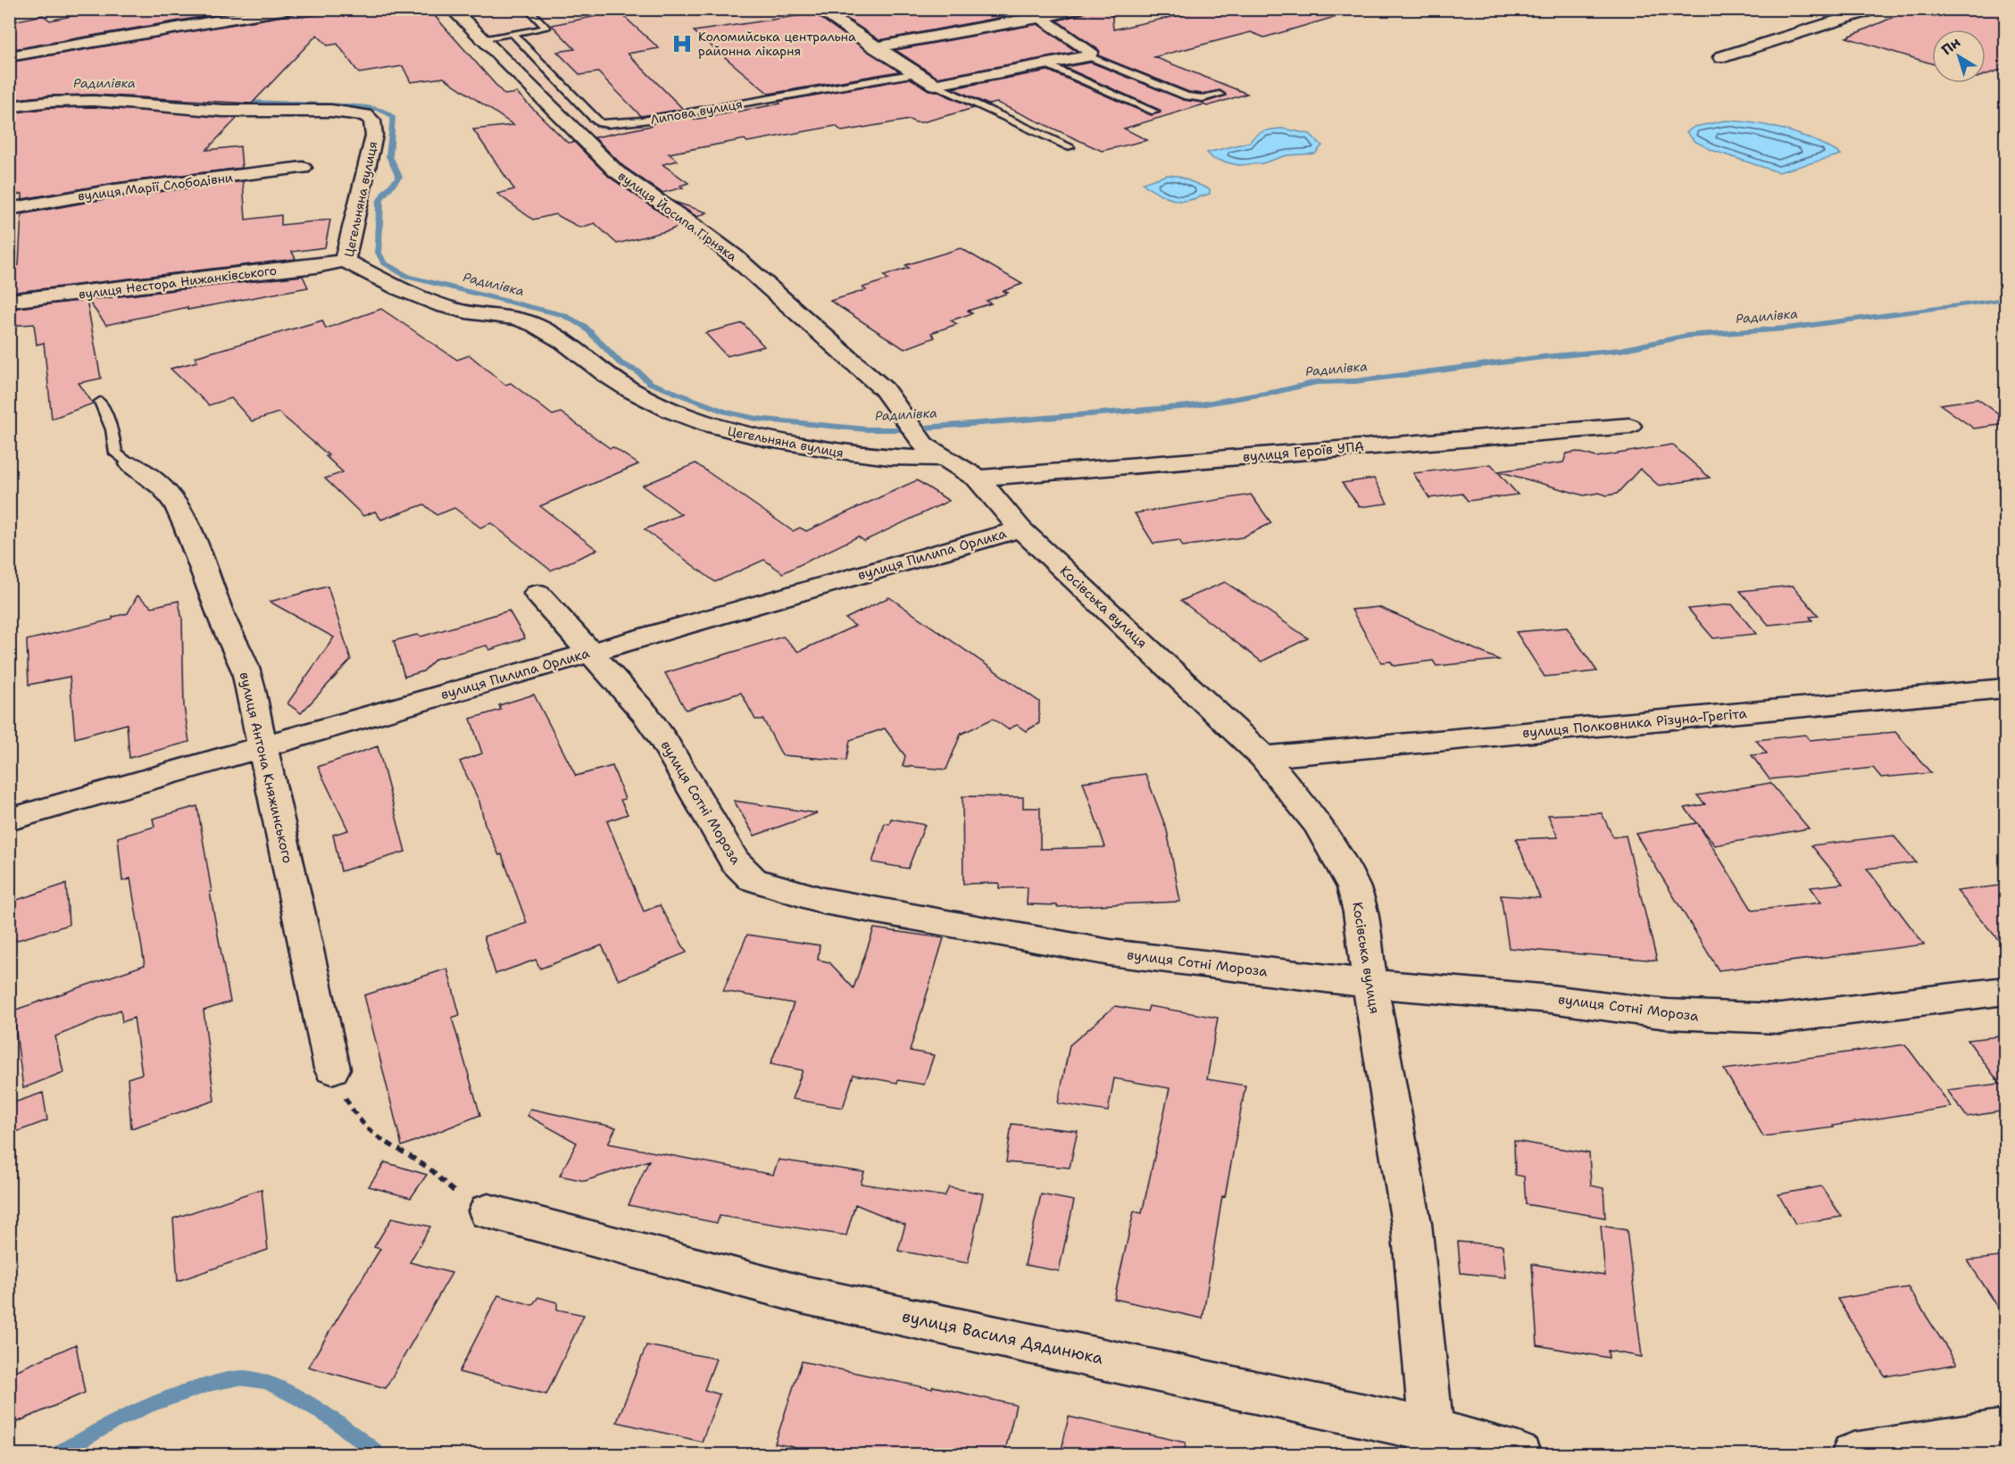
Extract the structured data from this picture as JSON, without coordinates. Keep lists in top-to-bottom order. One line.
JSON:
{"streets":{"street":["вулиця Марії Слободівни","Цегельняна вулиця","вулиця Йосипа Гірняка","вулиця Нестора Нижанківського","вулиця Героїв УПА","вулиця Пилипа Орлика","Косівська вулиця","вулиця Полковника Різуна-Грегіта","вулиця Антона Княжинського","вулиця Сотні Мороза","вулиця Василя Дядинюка"],"lane":["Липова вулиця"]},"crossings":[["Липова вулиця","вулиця Йосипа Гірняка"],["Цегельняна вулиця","вулиця Йосипа Гірняка"],["Цегельняна вулиця","вулиця Нестора Нижанківського"],["вулиця Йосипа Гірняка","вулиця Героїв УПА"],["вулиця Йосипа Гірняка","Косівська вулиця"],["вулиця Героїв УПА","Косівська вулиця"],["вулиця Пилипа Орлика","Косівська вулиця"],["вулиця Пилипа Орлика","вулиця Антона Княжинського"],["вулиця Пилипа Орлика","вулиця Сотні Мороза"],["Косівська вулиця","вулиця Полковника Різуна-Грегіта"],["Косівська вулиця","вулиця Сотні Мороза"],["Косівська вулиця","вулиця Василя Дядинюка"]],"water":["Радилівка"],"places":{"hospital":["Коломийська центральна районна лікарня"]},"north":"top left"}
